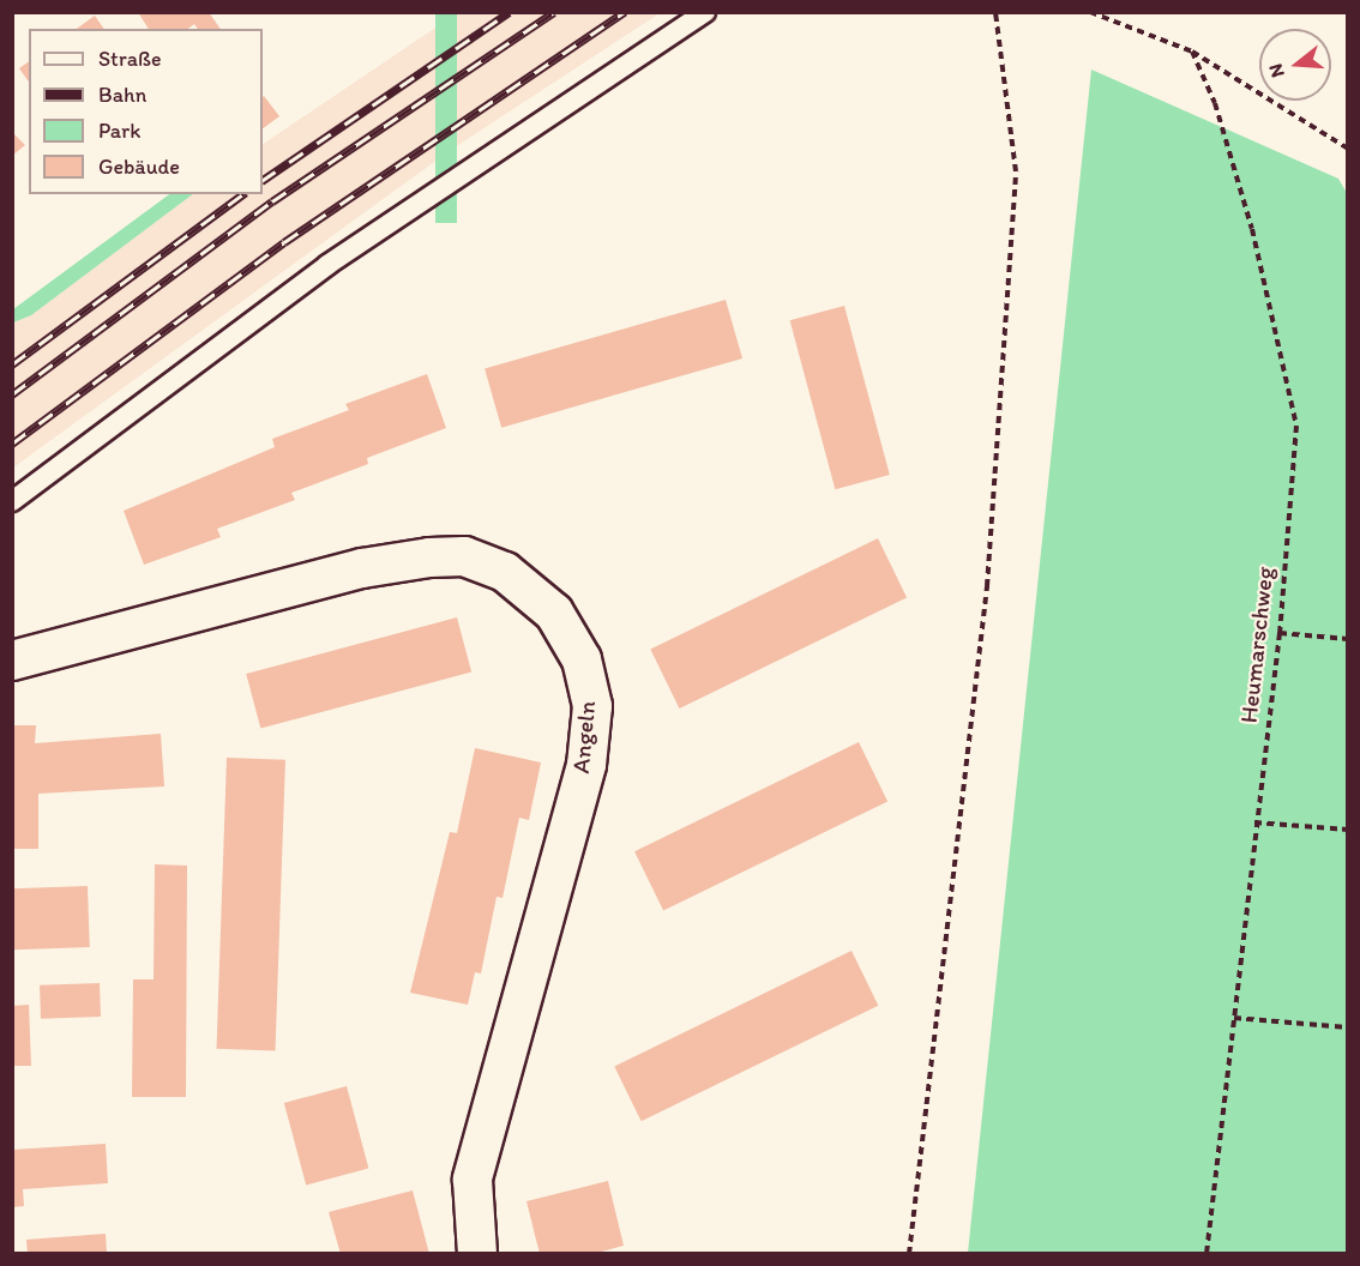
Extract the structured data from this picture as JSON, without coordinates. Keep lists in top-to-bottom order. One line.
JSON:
{"streets":{"street":["Angeln"],"path":["Heumarschweg"]},"legend":["Straße","Bahn","Park","Gebäude"],"north":"left"}
